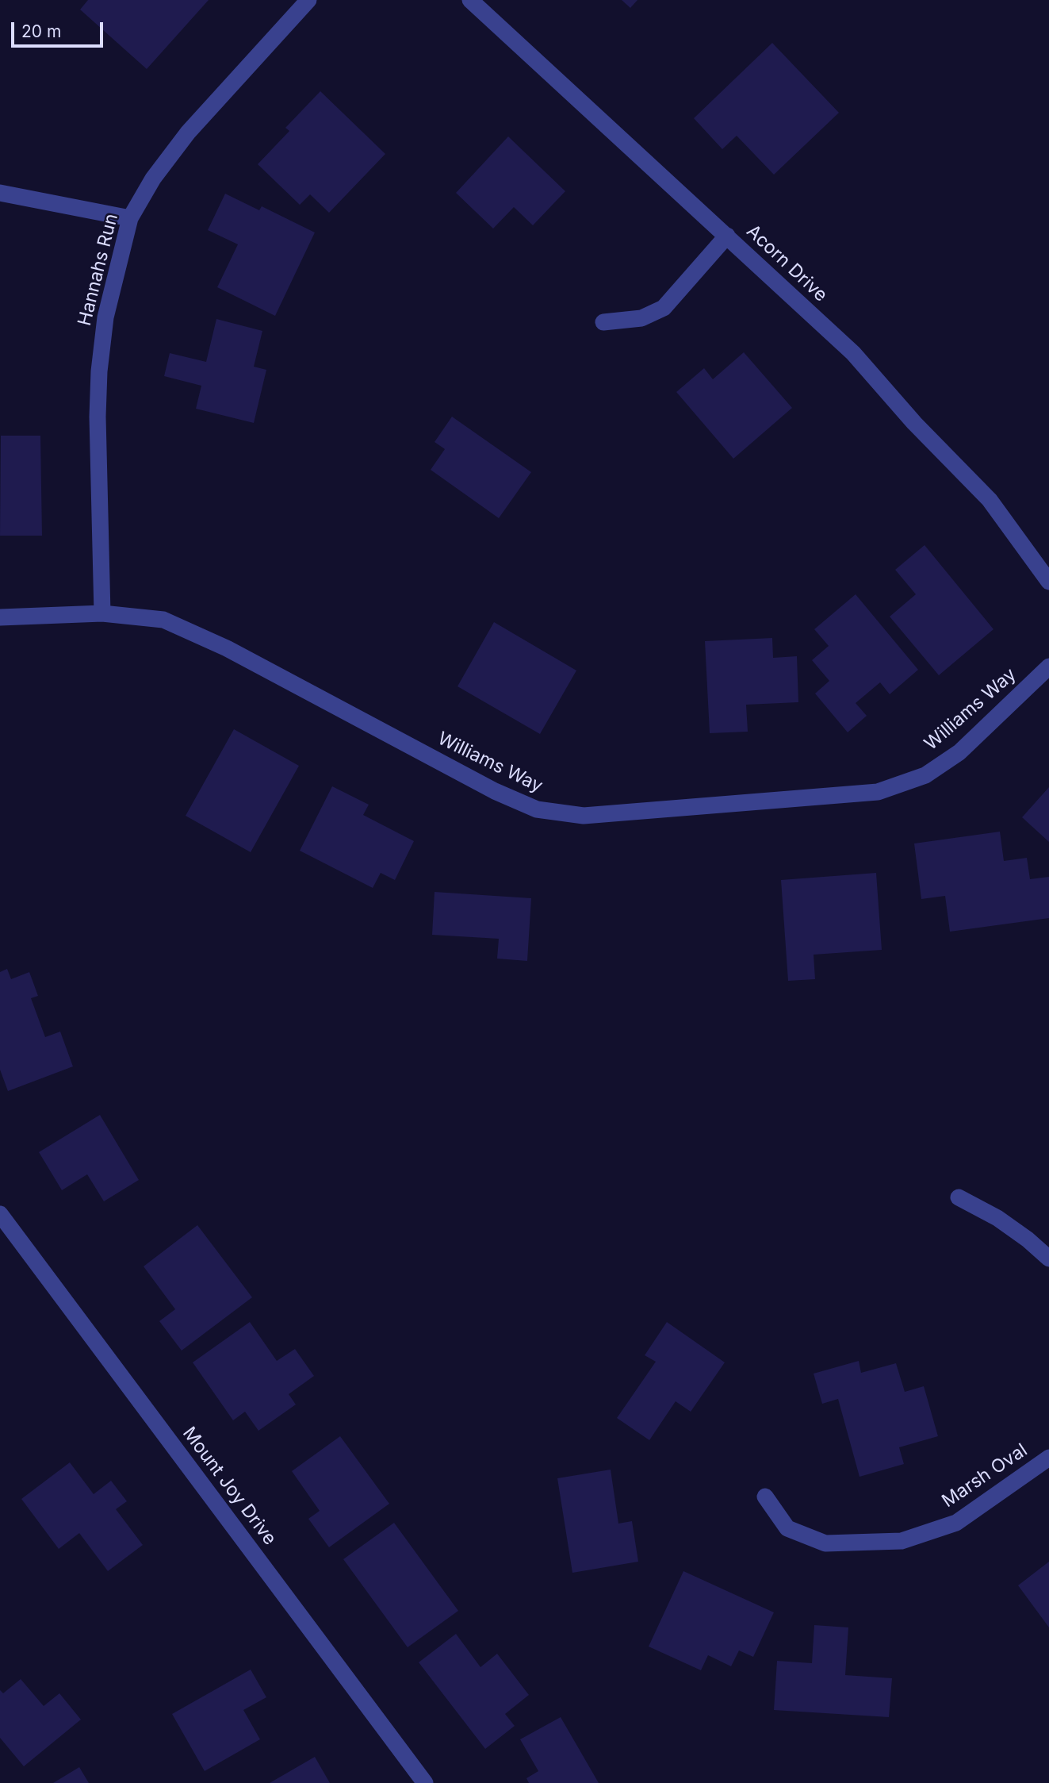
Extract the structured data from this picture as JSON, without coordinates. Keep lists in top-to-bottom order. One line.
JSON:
{"streets":{"street":["Acorn Drive","Hannahs Run","Williams Way","Marsh Oval","Mount Joy Drive"]},"crossings":[["Hannahs Run","Williams Way"]],"scale_bar":"20 m"}
